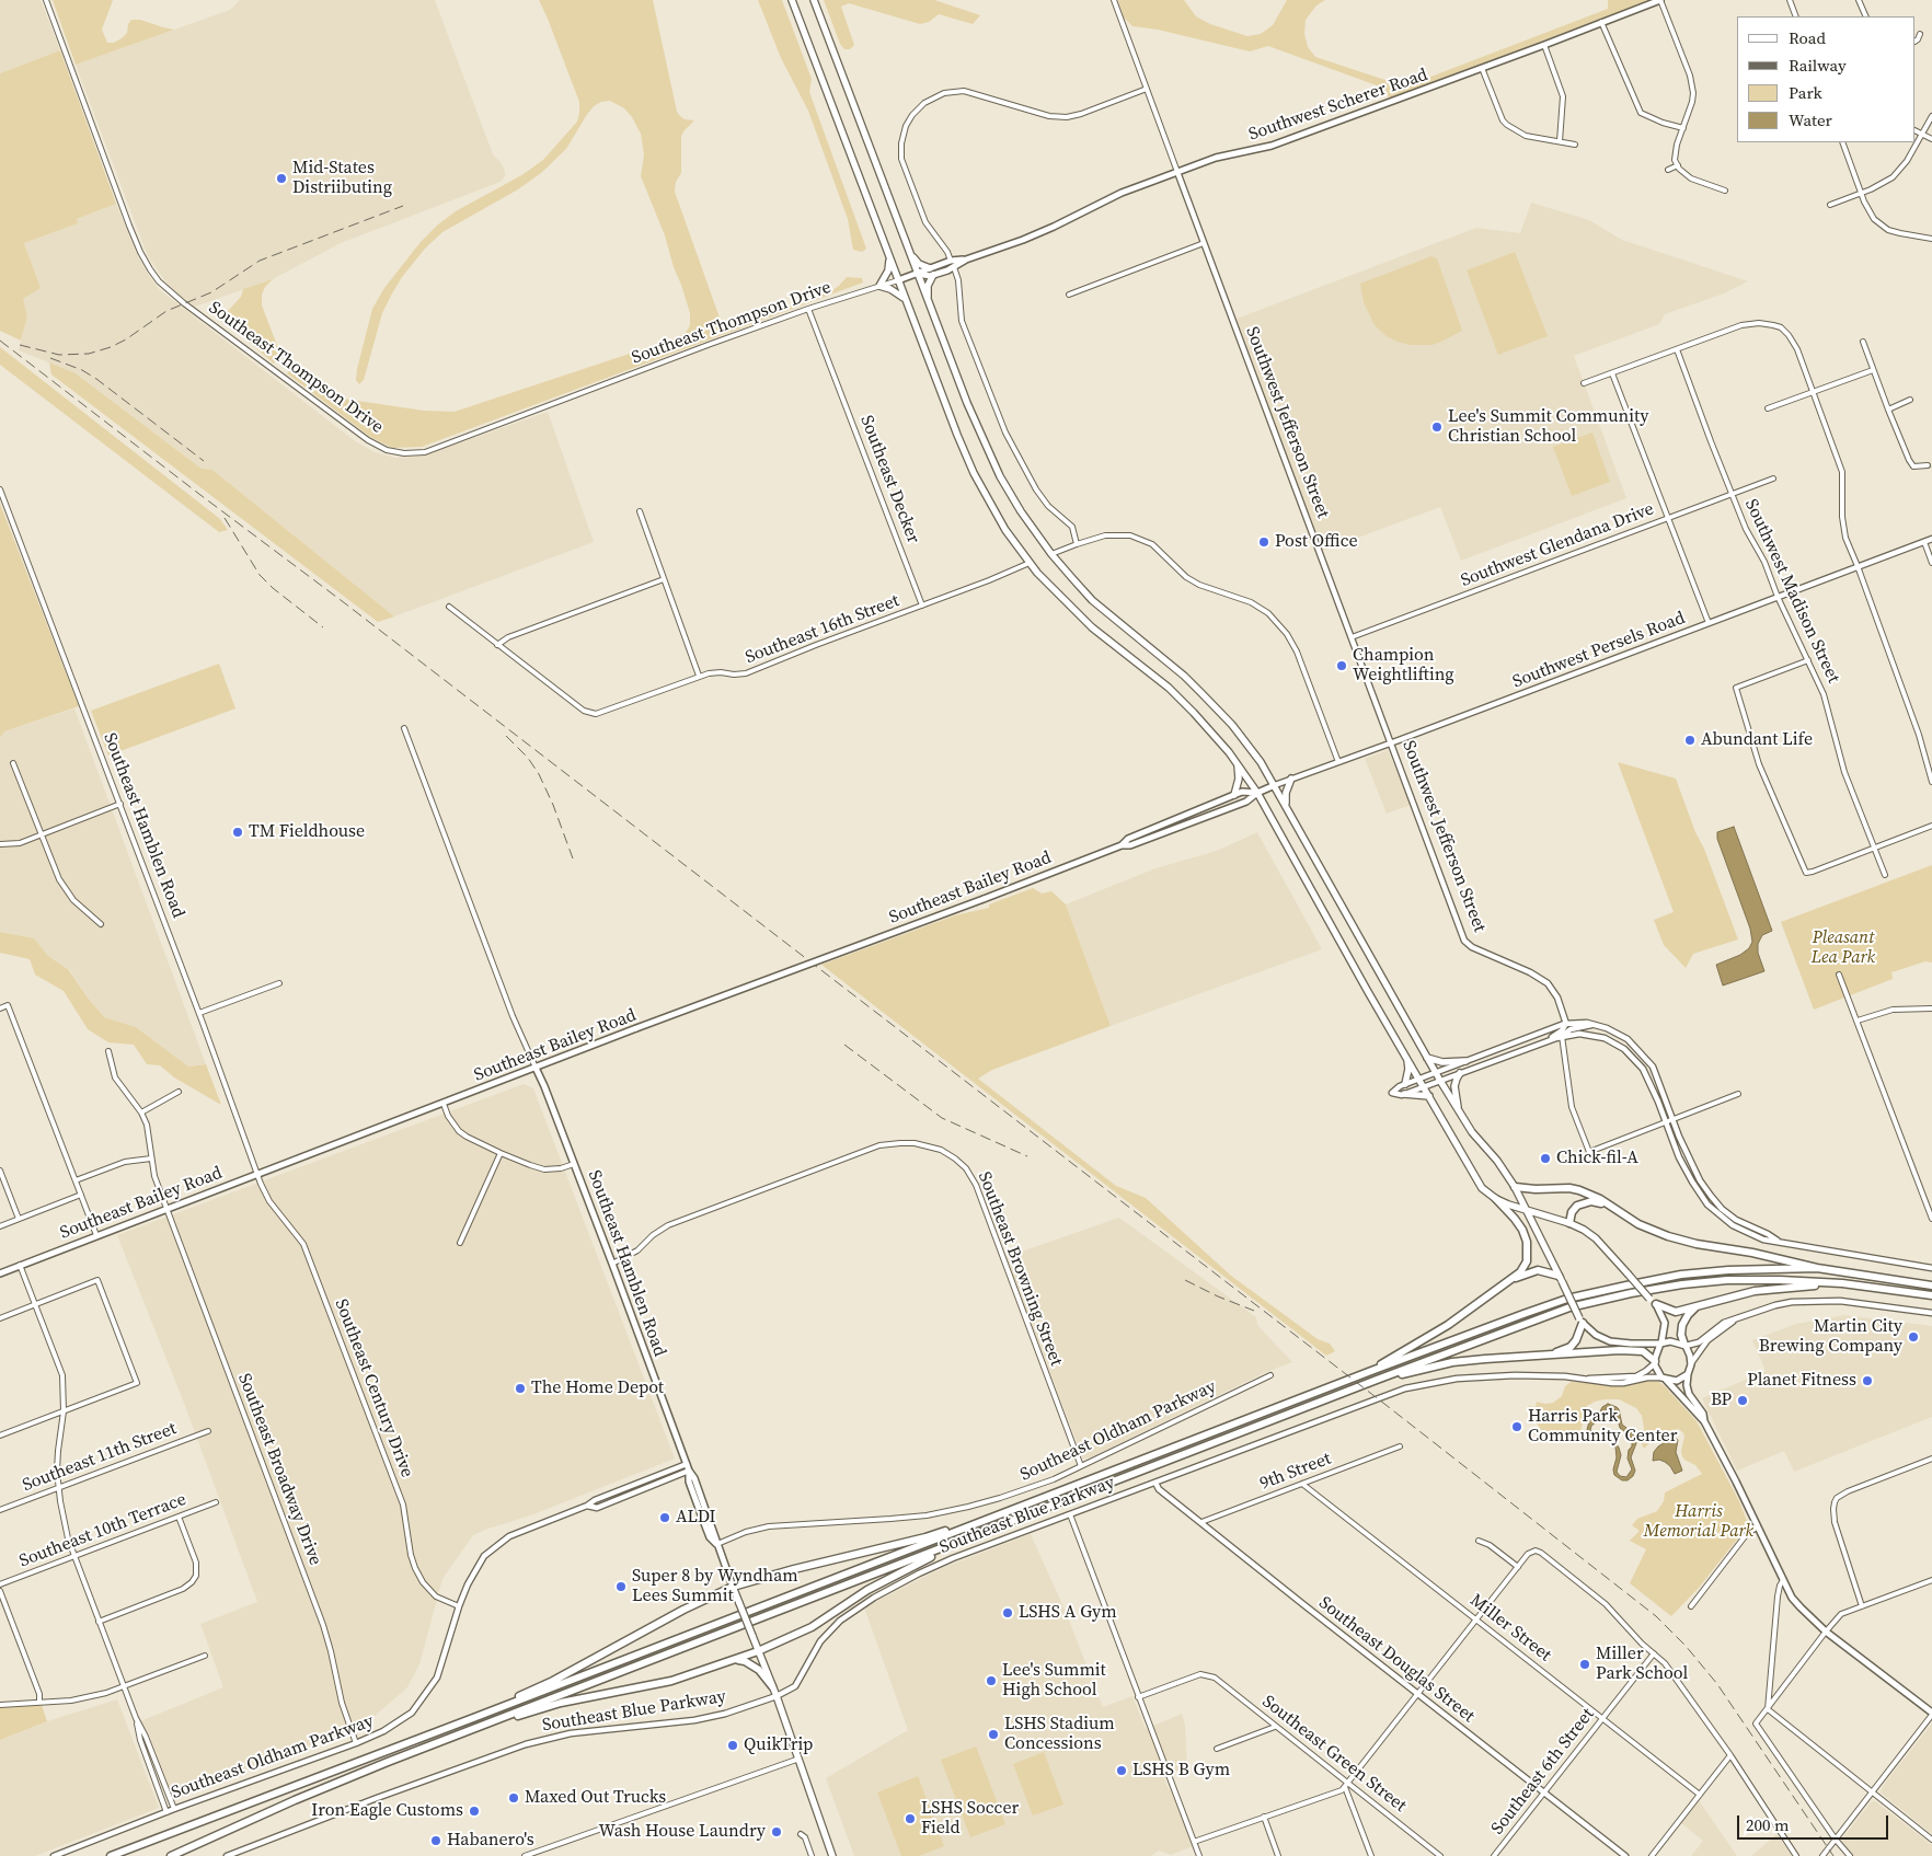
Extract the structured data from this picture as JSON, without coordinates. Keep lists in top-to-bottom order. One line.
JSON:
{"streets":{"main road":["Southwest Scherer Road","Southeast Hamblen Road","Southeast Bailey Road"],"street":["Southeast Thompson Drive","Southwest Jefferson Street","Southeast Decker","Southwest Glendana Drive","Southwest Madison Street","Southeast 16th Street","Southwest Persels Road","Southeast Browning Street","Southeast Century Drive","Southeast Oldham Parkway","Southeast 11th Street","Southeast Broadway Drive","9th Street","Southeast Blue Parkway","Southeast 10th Terrace","Miller Street","Southeast Douglas Street","Southeast Green Street","Southeast 6th Street"]},"crossings":[["Southwest Scherer Road","Southeast Thompson Drive"],["Southwest Scherer Road","Southwest Jefferson Street"],["Southeast Thompson Drive","Southeast Decker"],["Southwest Jefferson Street","Southwest Glendana Drive"],["Southwest Jefferson Street","Southwest Persels Road"],["Southeast Decker","Southeast 16th Street"],["Southwest Glendana Drive","Southwest Madison Street"],["Southwest Madison Street","Southwest Persels Road"],["Southwest Persels Road","Southeast Bailey Road"],["Southeast Hamblen Road","Southeast Bailey Road"],["Southeast Hamblen Road","Southeast Browning Street"],["Southeast Hamblen Road","Southeast Century Drive"],["Southeast Hamblen Road","Southeast Oldham Parkway"],["Southeast Bailey Road","Southeast Century Drive"],["Southeast Bailey Road","Southeast Broadway Drive"],["Southeast Browning Street","Southeast Oldham Parkway"],["Southeast Century Drive","Southeast Oldham Parkway"],["Southeast Oldham Parkway","Southeast Broadway Drive"],["9th Street","Miller Street"],["9th Street","Southeast Douglas Street"],["Southeast Blue Parkway","Southeast Douglas Street"],["Miller Street","Southeast 6th Street"],["Southeast Douglas Street","Southeast 6th Street"]],"parks":["Pleasant Lea Park","Harris Memorial Park"],"places":["Mid-States Distriibuting","Lee's Summit Community Christian School","Post Office","Champion Weightlifting","Abundant Life","TM Fieldhouse","Chick-fil-A","Martin City Brewing Company","Planet Fitness","The Home Depot","BP","Harris Park Community Center","ALDI","Super 8 by Wyndham Lees Summit","LSHS A Gym","Miller Park School","Lee's Summit High School","LSHS Stadium Concessions","QuikTrip","LSHS B Gym","Maxed Out Trucks","Iron Eagle Customs","LSHS Soccer Field","Wash House Laundry","Habanero's"],"legend":["Road","Railway","Park","Water"],"scale_bar":"200 m"}
